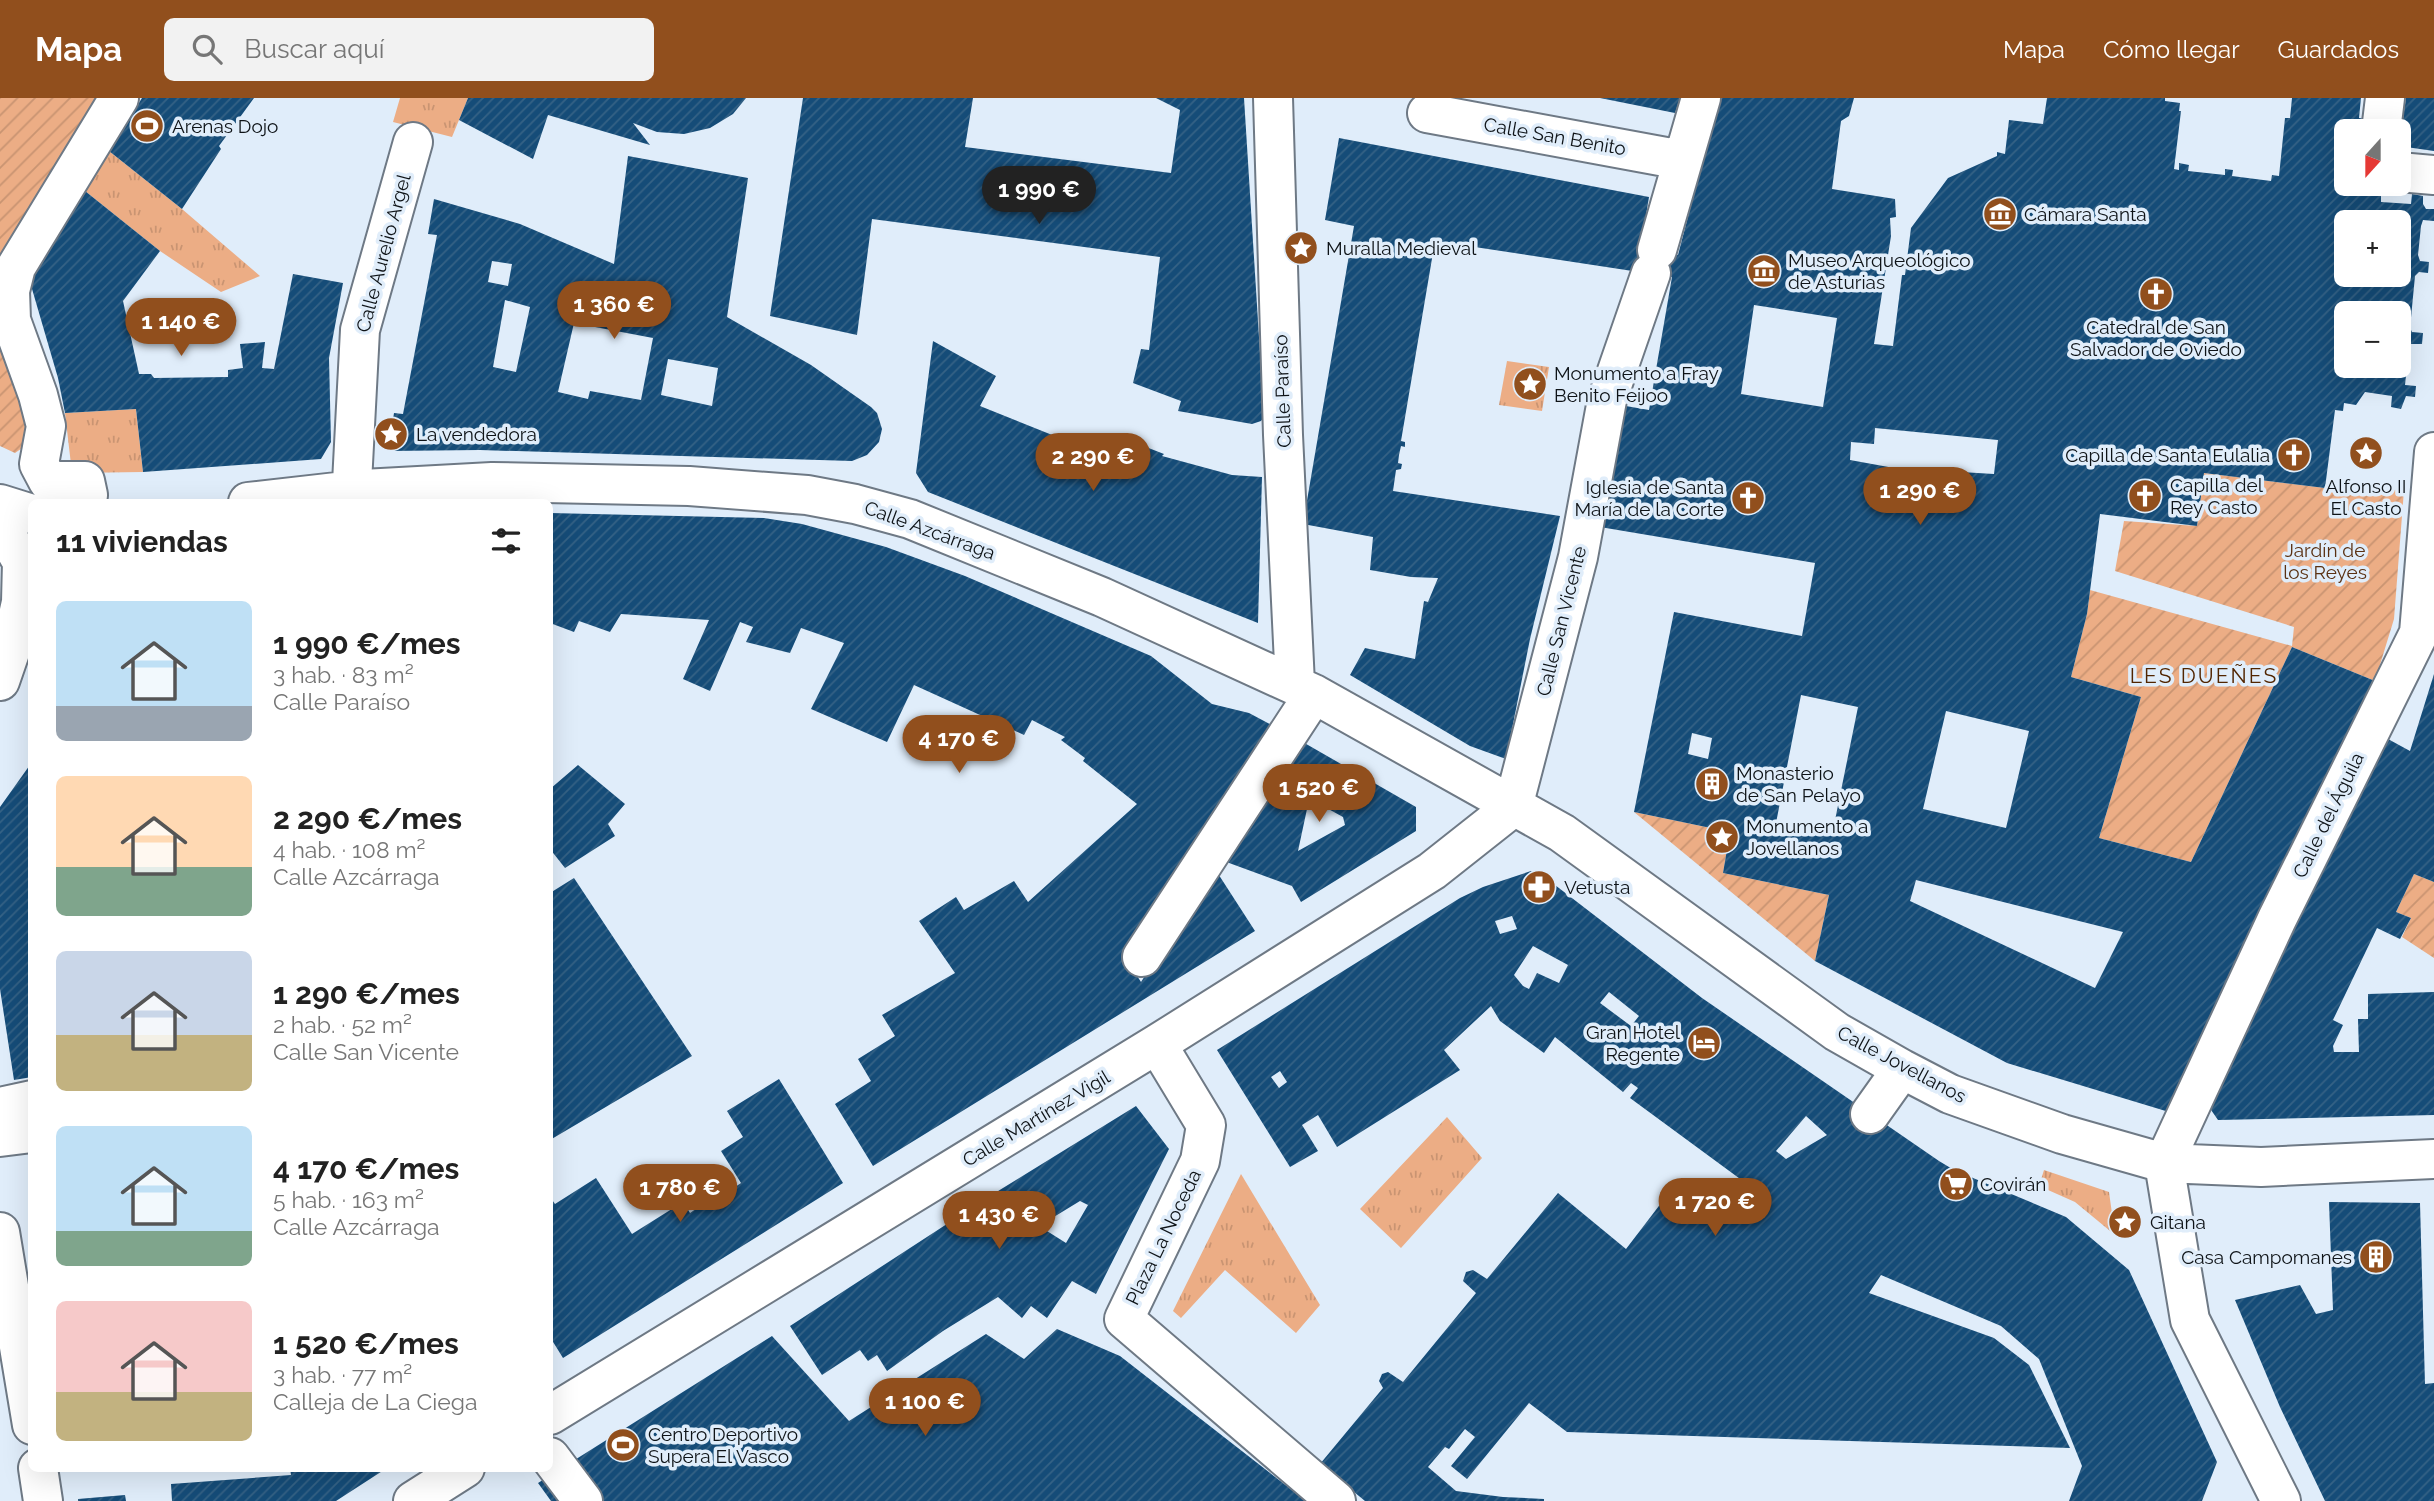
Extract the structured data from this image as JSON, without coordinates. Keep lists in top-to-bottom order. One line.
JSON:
{"streets":{"main road":["Calle San Benito","Calle Aurelio Argel","Calle Paraíso","Calle Azcárraga","Calle San Vicente","Calle del Águila","Calle Jovellanos","Calle Martínez Vigil","Plaza La Noceda"]},"crossings":[["Calle San Benito","Calle San Vicente"],["Calle Aurelio Argel","Calle Azcárraga"],["Calle Paraíso","Calle Azcárraga"],["Calle Azcárraga","Calle San Vicente"],["Calle Azcárraga","Calle Jovellanos"],["Calle Azcárraga","Calle Martínez Vigil"],["Calle San Vicente","Calle Jovellanos"],["Calle San Vicente","Calle Martínez Vigil"],["Calle del Águila","Calle Jovellanos"],["Calle Jovellanos","Calle Martínez Vigil"],["Calle Martínez Vigil","Plaza La Noceda"]],"districts":["LES DUEÑES"],"parks":["Jardín de los Reyes"],"places":{"sports":["Arenas Dojo","Centro Deportivo Supera El Vasco"],"museum":["Cámara Santa","Museo Arqueológico de Asturias"],"place":["Muralla Medieval","Monumento a Fray Benito Feijoo","La vendedora","Alfonso II El Casto","Monumento a Jovellanos","Gitana"],"church":["Catedral de San Salvador de Oviedo","Capilla de Santa Eulalia","Capilla del Rey Casto","Iglesia de Santa María de la Corte"],"building":["Monasterio de San Pelayo","Casa Campomanes"],"pharmacy":["Vetusta"],"hotel":["Gran Hotel Regente"],"supermarket":["Covirán"]},"north":"bottom","page":{"header":"Mapa","search":"Buscar aquí","nav":["Mapa","Cómo llegar","Guardados"],"map_buttons":["+","−"],"price":["1 990 €","1 360 €","1 140 €","2 290 €","1 290 €","4 170 €","1 520 €","1 780 €","1 720 €","1 430 €","1 100 €"],"heading":"11 viviendas","list":[{"name":"1 990 €/mes","note":"3 hab. · 83 m² · Calle Paraíso"},{"name":"2 290 €/mes","note":"4 hab. · 108 m² · Calle Azcárraga"},{"name":"1 290 €/mes","note":"2 hab. · 52 m² · Calle San Vicente"},{"name":"4 170 €/mes","note":"5 hab. · 163 m² · Calle Azcárraga"},{"name":"1 520 €/mes","note":"3 hab. · 77 m² · Calleja de La Ciega"}]}}
